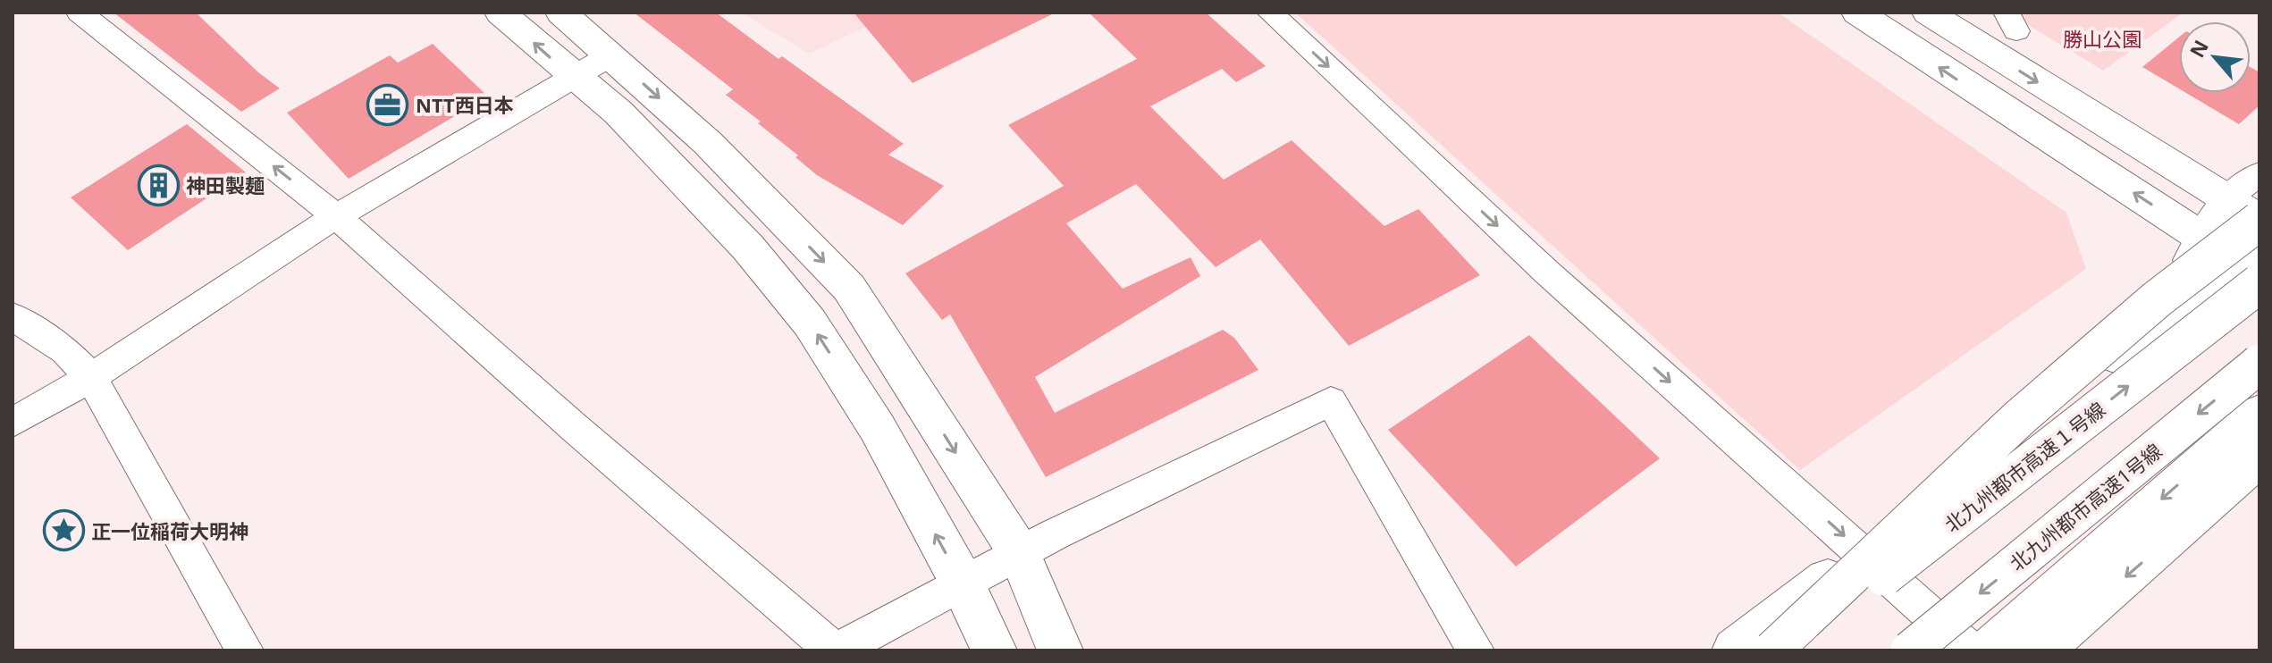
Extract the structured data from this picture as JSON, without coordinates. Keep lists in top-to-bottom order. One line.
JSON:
{"streets":{"main road":["北九州都市高速１号線","北九州都市高速1号線"]},"parks":["勝山公園"],"places":{"office":["NTT西日本"],"building":["神田製麺"],"place":["正一位稲荷大明神"]},"north":"top left"}
